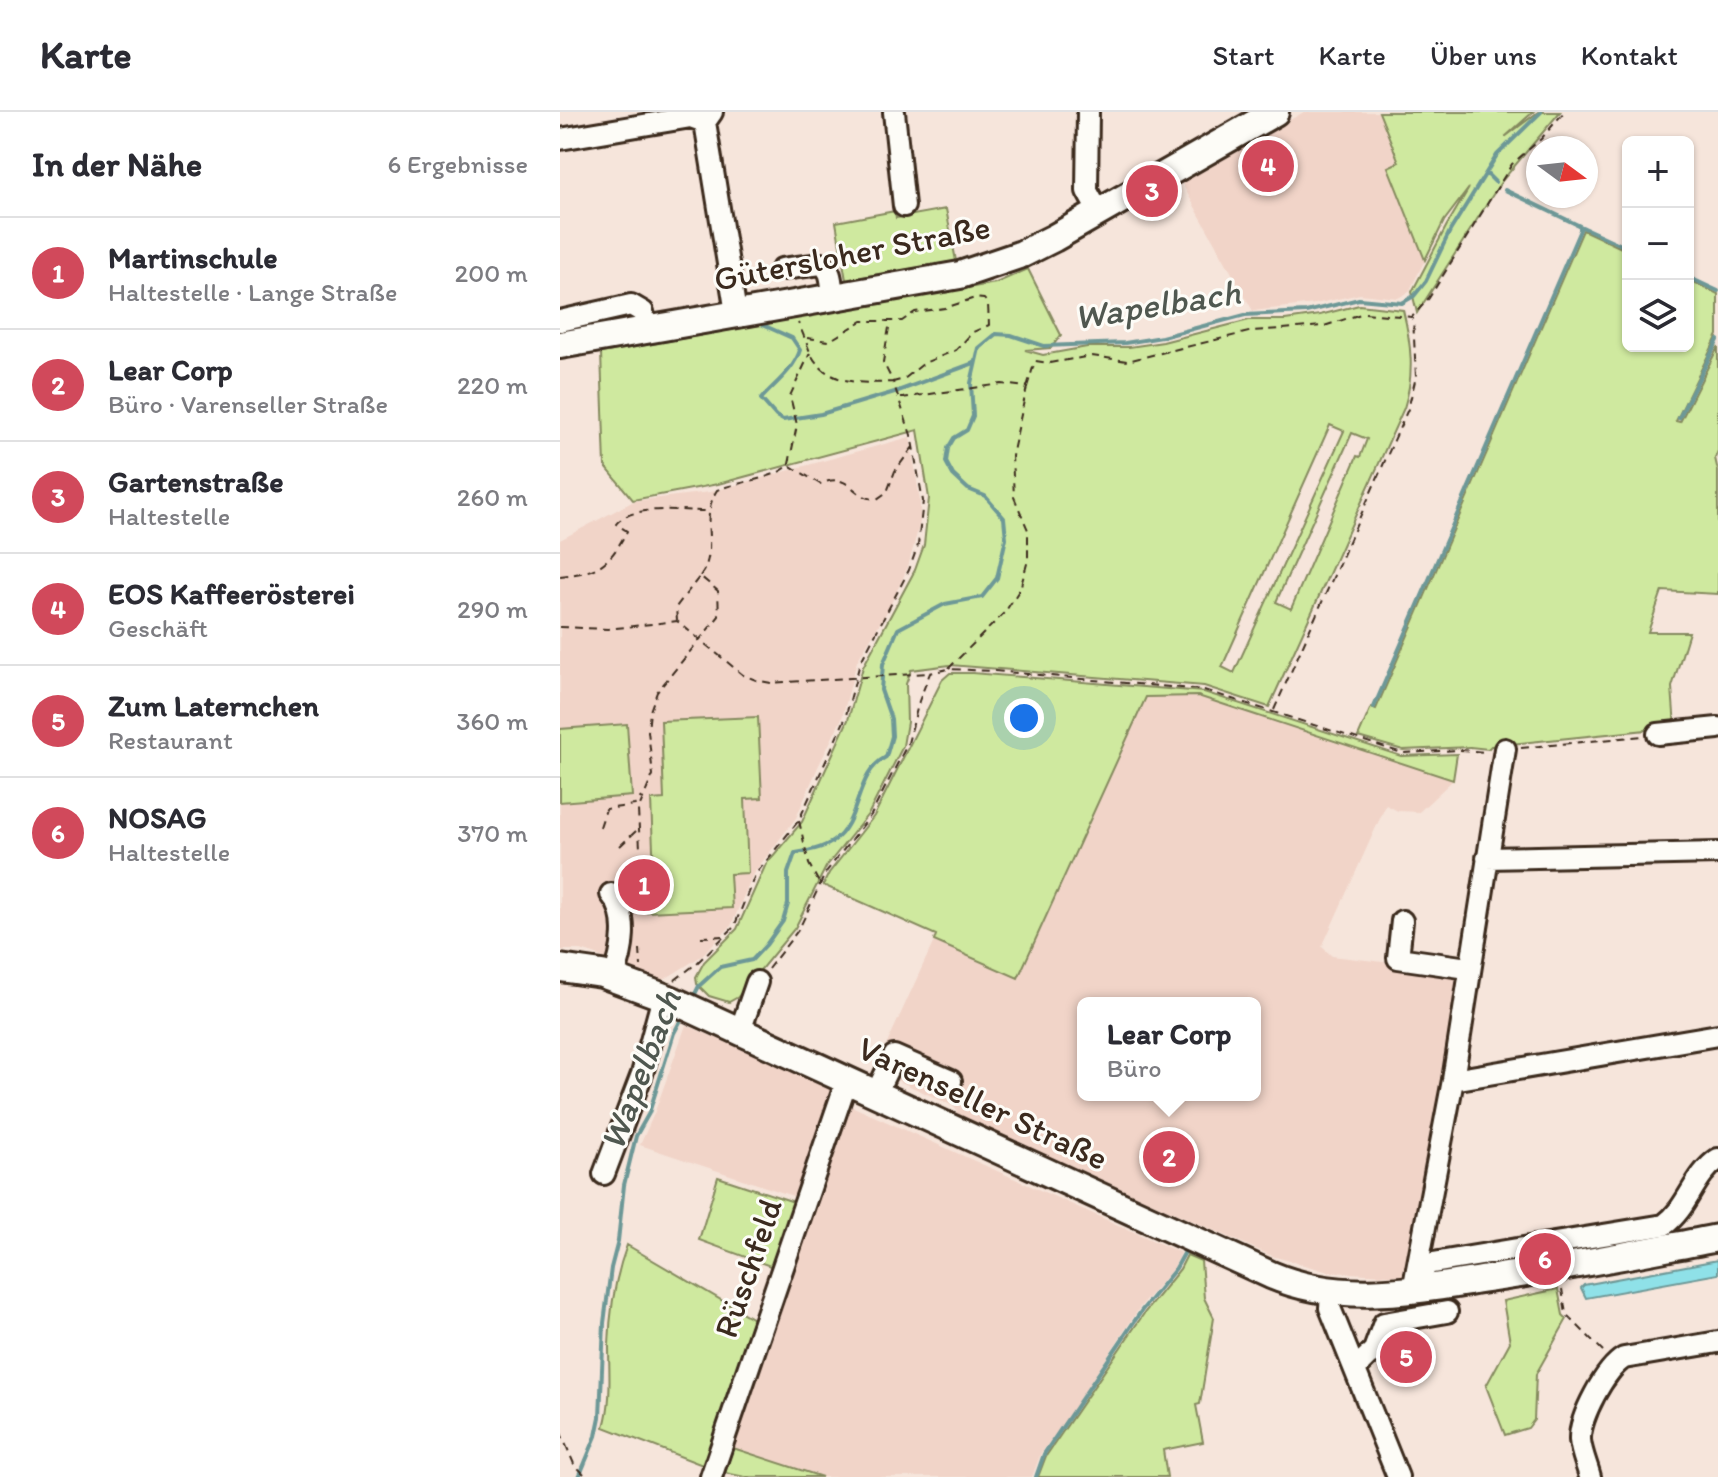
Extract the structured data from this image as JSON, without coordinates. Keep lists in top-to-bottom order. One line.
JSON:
{"streets":{"main road":["Gütersloher Straße","Varenseller Straße"],"street":["Rüschfeld"]},"crossings":[["Varenseller Straße","Rüschfeld"]],"water":["Wapelbach"],"north":"right","page":{"header":"Karte","nav":["Start","Karte","Über uns","Kontakt"],"heading":["In der Nähe","6 Ergebnisse"],"map_buttons":["+","−"],"pins":["4","3","1","2","6","5"],"list":[{"mark":"1","name":"Martinschule","note":"Haltestelle · Lange Straße","value":"200 m"},{"mark":"2","name":"Lear Corp","note":"Büro · Varenseller Straße","value":"220 m"},{"mark":"3","name":"Gartenstraße","note":"Haltestelle","value":"260 m"},{"mark":"4","name":"EOS Kaffeerösterei","note":"Geschäft","value":"290 m"},{"mark":"5","name":"Zum Laternchen","note":"Restaurant","value":"360 m"},{"mark":"6","name":"NOSAG","note":"Haltestelle","value":"370 m"}],"popup":["Lear Corp","Büro"]}}
